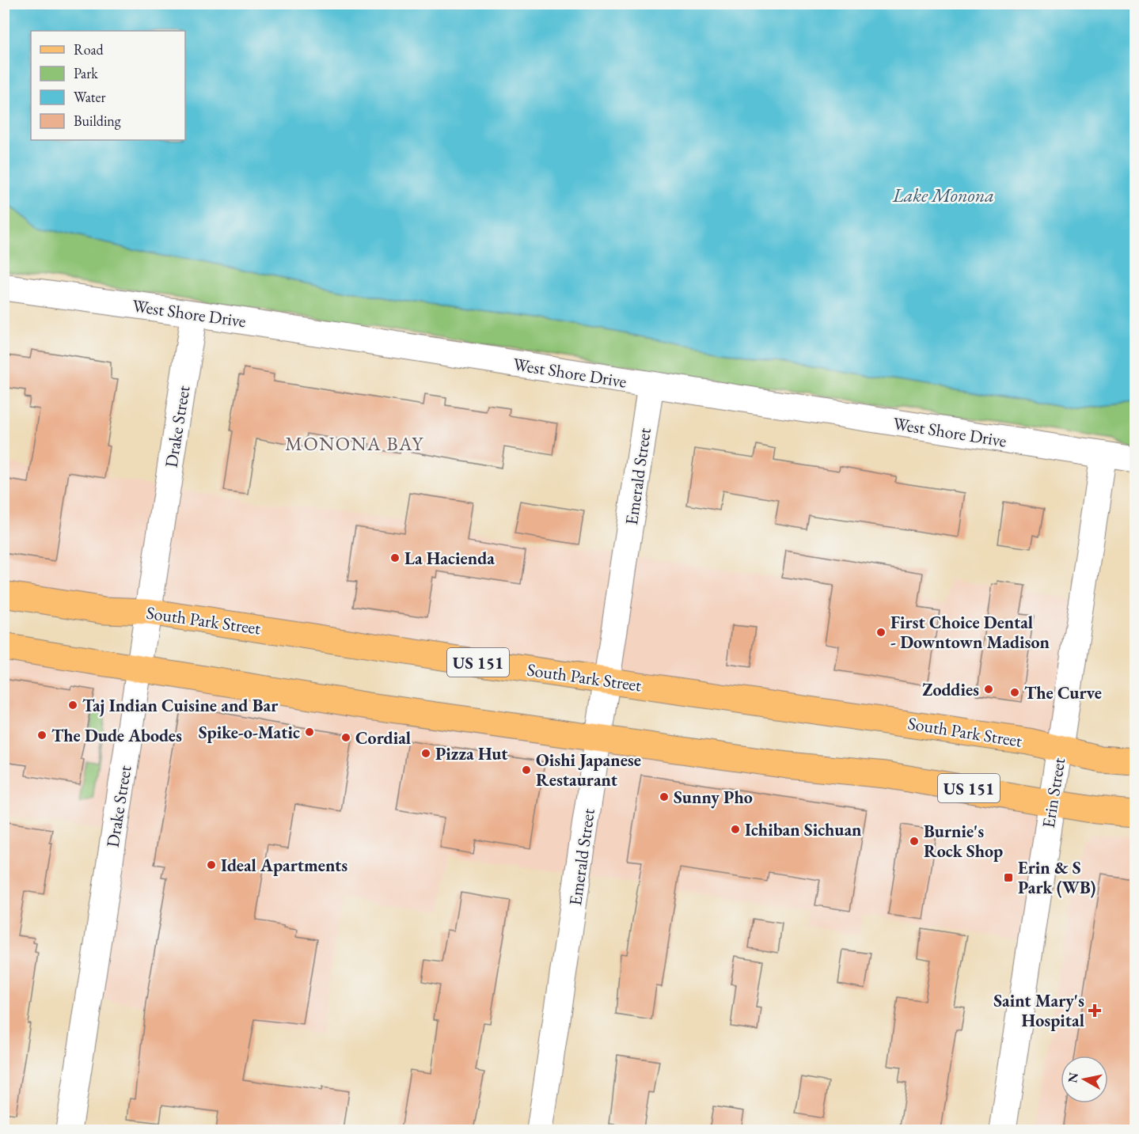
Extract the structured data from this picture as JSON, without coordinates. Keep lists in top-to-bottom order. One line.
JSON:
{"streets":{"main road":["South Park Street","US 151"],"street":["West Shore Drive","Drake Street","Emerald Street","Erin Street"]},"crossings":[["West Shore Drive","Drake Street"],["West Shore Drive","Emerald Street"],["West Shore Drive","Erin Street"],["Drake Street","South Park Street"],["Drake Street","US 151"],["Emerald Street","South Park Street"],["Emerald Street","US 151"],["South Park Street","Erin Street"],["US 151","Erin Street"]],"districts":["MONONA BAY"],"water":["Lake Monona"],"places":{"other":["La Hacienda","First Choice Dental - Downtown Madison","Zoddies","The Curve","Taj Indian Cuisine and Bar","Spike-o-Matic","The Dude Abodes","Cordial","Pizza Hut","Oishi Japanese Restaurant","Sunny Pho","Ichiban Sichuan","Burnie's Rock Shop","Ideal Apartments"],"transit":["Erin & S Park (WB)"],"health":["Saint Mary's Hospital"]},"legend":["Road","Park","Water","Building"],"north":"left"}
